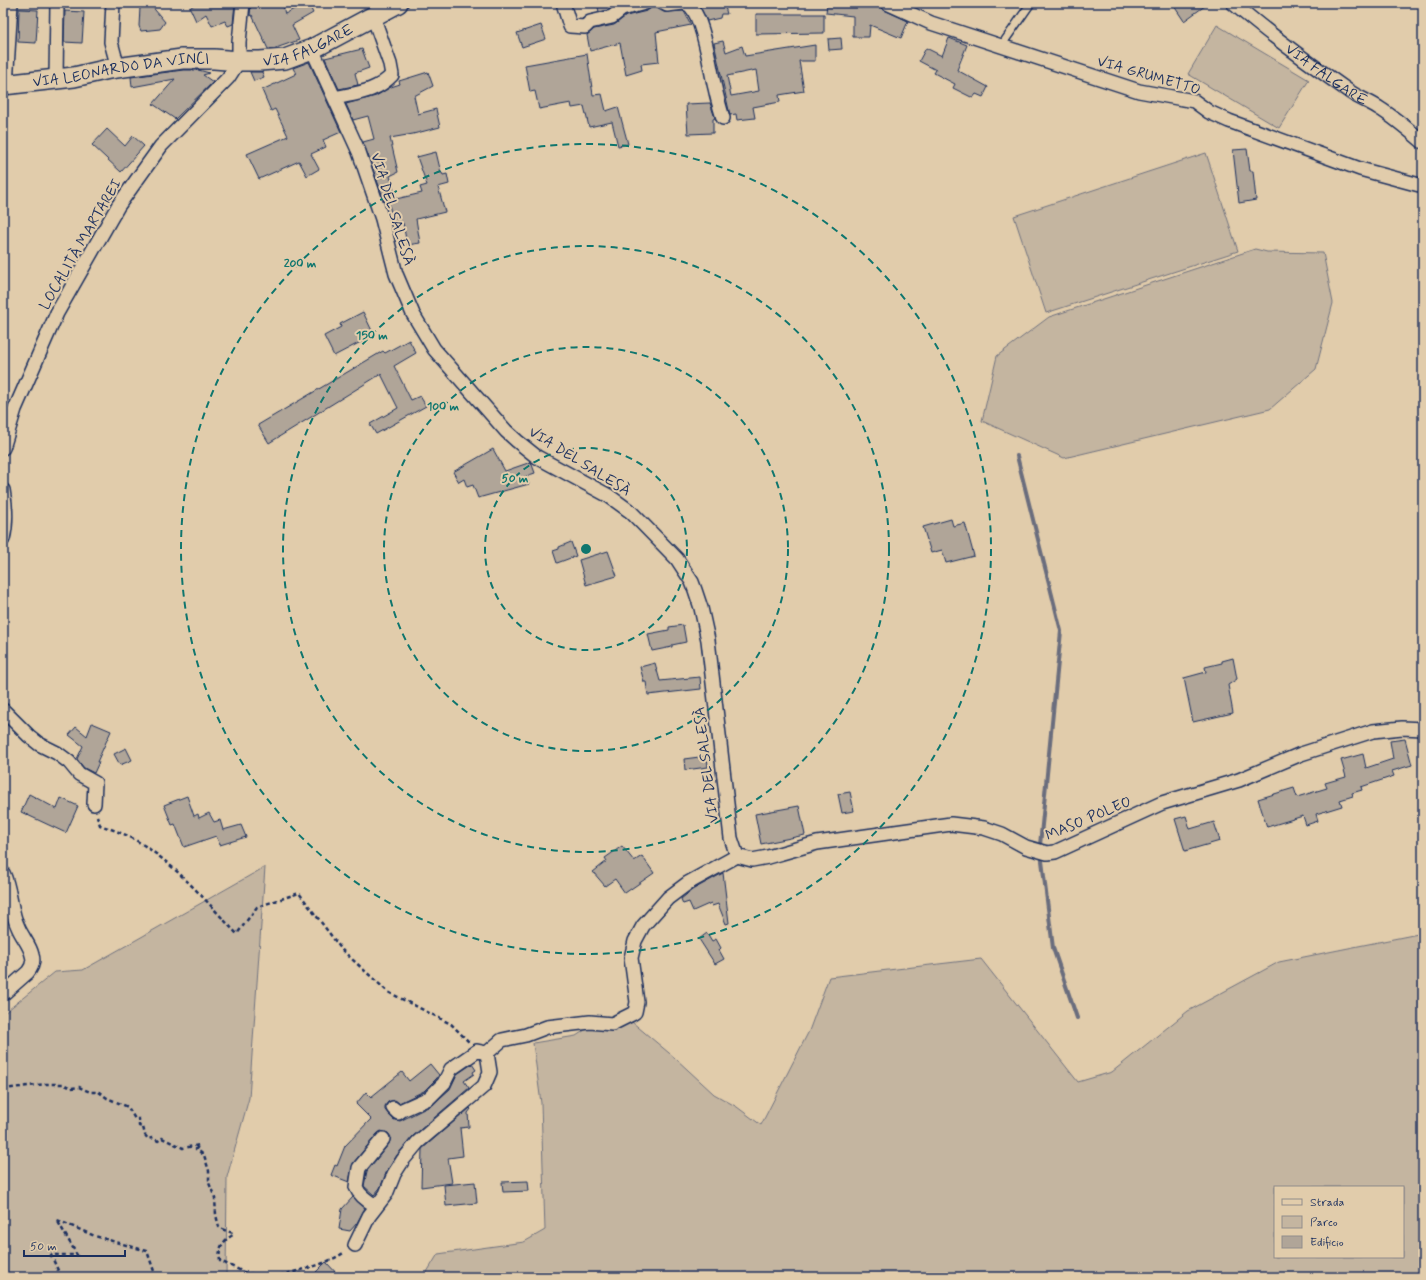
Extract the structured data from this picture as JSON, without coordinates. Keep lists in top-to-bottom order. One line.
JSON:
{"streets":{"street":["VIA FALGARE","VIA LEONARDO DA VINCI","VIA GRUMETTO","VIA DEL SALESÀ","LOCALITÀ MARTAREI","MASO POLEO"]},"crossings":[["VIA FALGARE","VIA LEONARDO DA VINCI"],["VIA FALGARE","VIA DEL SALESÀ"],["VIA FALGARE","LOCALITÀ MARTAREI"],["VIA LEONARDO DA VINCI","LOCALITÀ MARTAREI"],["VIA DEL SALESÀ","MASO POLEO"]],"legend":["Strada","Parco","Edificio"],"scale_bar":"50 m","rings":["200 m","150 m","100 m","50 m"]}
